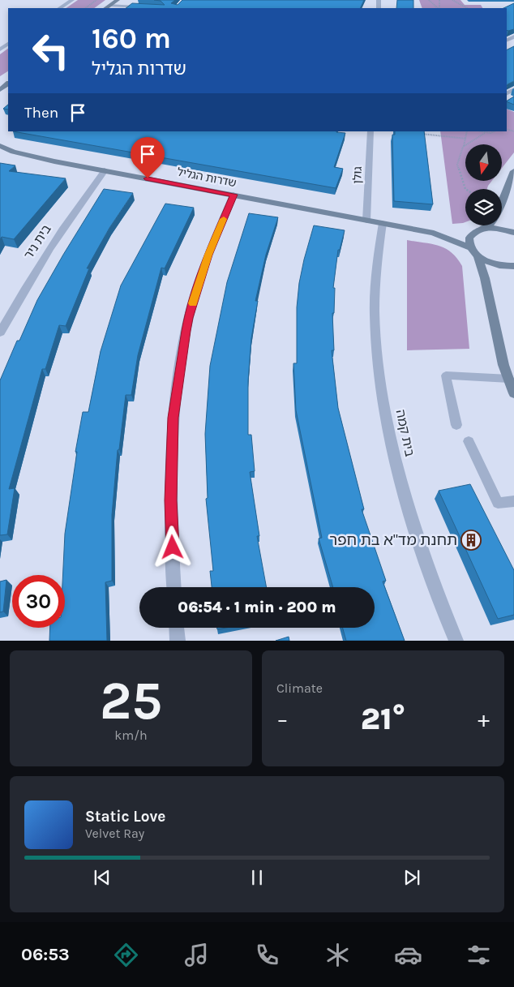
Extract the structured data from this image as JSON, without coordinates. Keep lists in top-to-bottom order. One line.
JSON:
{"streets":{"street":["גולן","שדרות הגליל","בית ניר","בית קמה"]},"crossings":[["גולן","שדרות הגליל"],["שדרות הגליל","בית ניר"],["שדרות הגליל","בית קמה"]],"places":{"building":["תחנת מד\"א בת חפר"]},"north":"bottom","page":{"turn":["160 m","שדרות הגליל"],"then":"Then","limit":"30","trip":"06:54 · 1 min · 200 m","tile":[["25","km/h"],"Climate"],"heat":["−","21°","+"],"song":["Static Love","Velvet Ray"],"tabs":"06:53"}}
